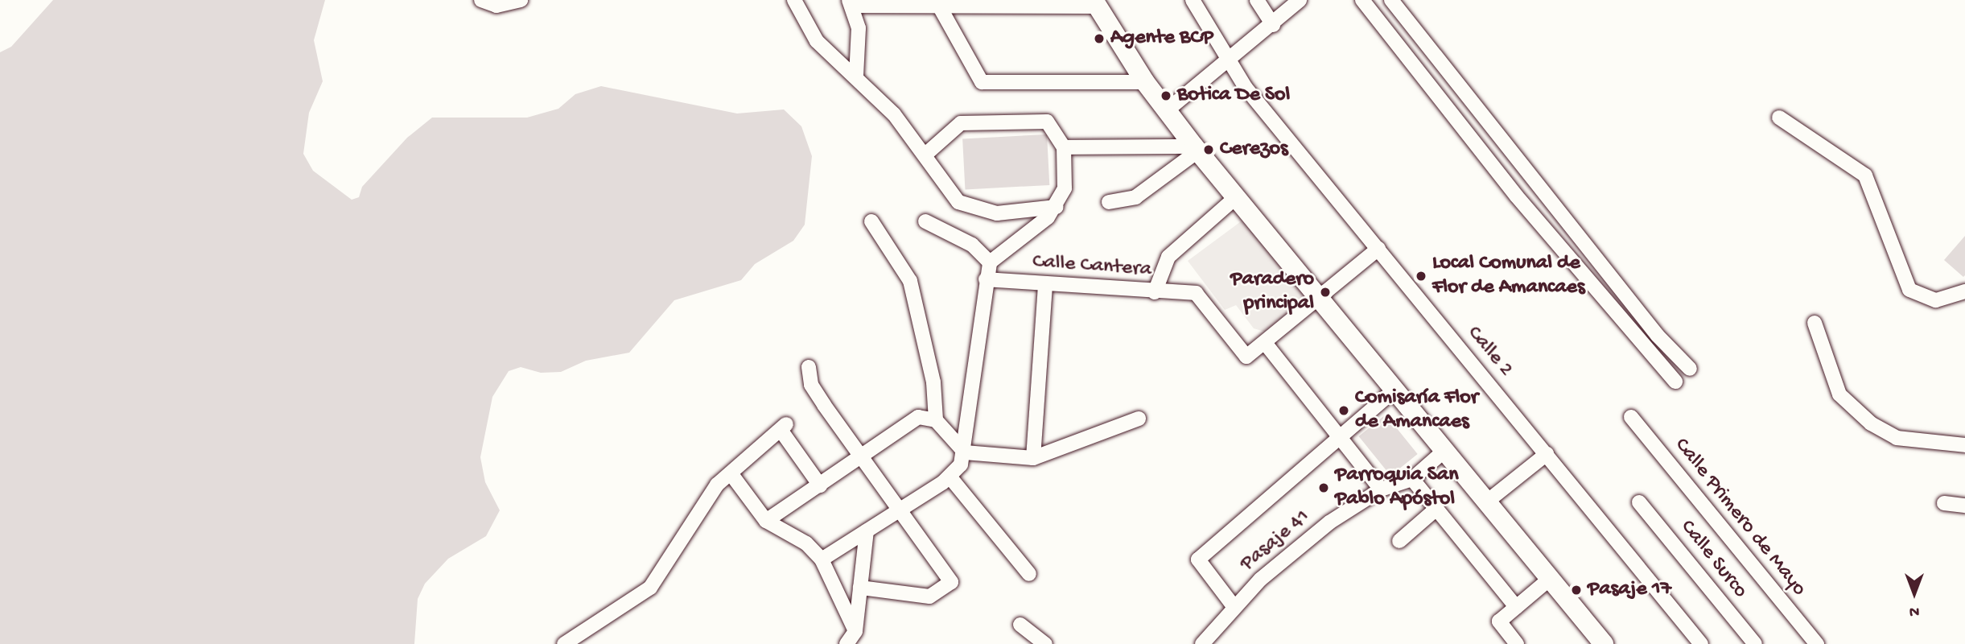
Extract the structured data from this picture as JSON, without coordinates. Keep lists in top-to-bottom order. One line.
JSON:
{"streets":{"street":["Calle Cantera","Calle 2","Calle Primero de Mayo","Pasaje 41","Calle Surco"]},"places":["Agente BCP","Botica De Sol","Cerezos","Local Comunal de Flor de Amancaes","Paradero principal","Comisaría Flor de Amancaes","Parroquia San Pablo Apóstol","Pasaje 17"],"north":"bottom"}
